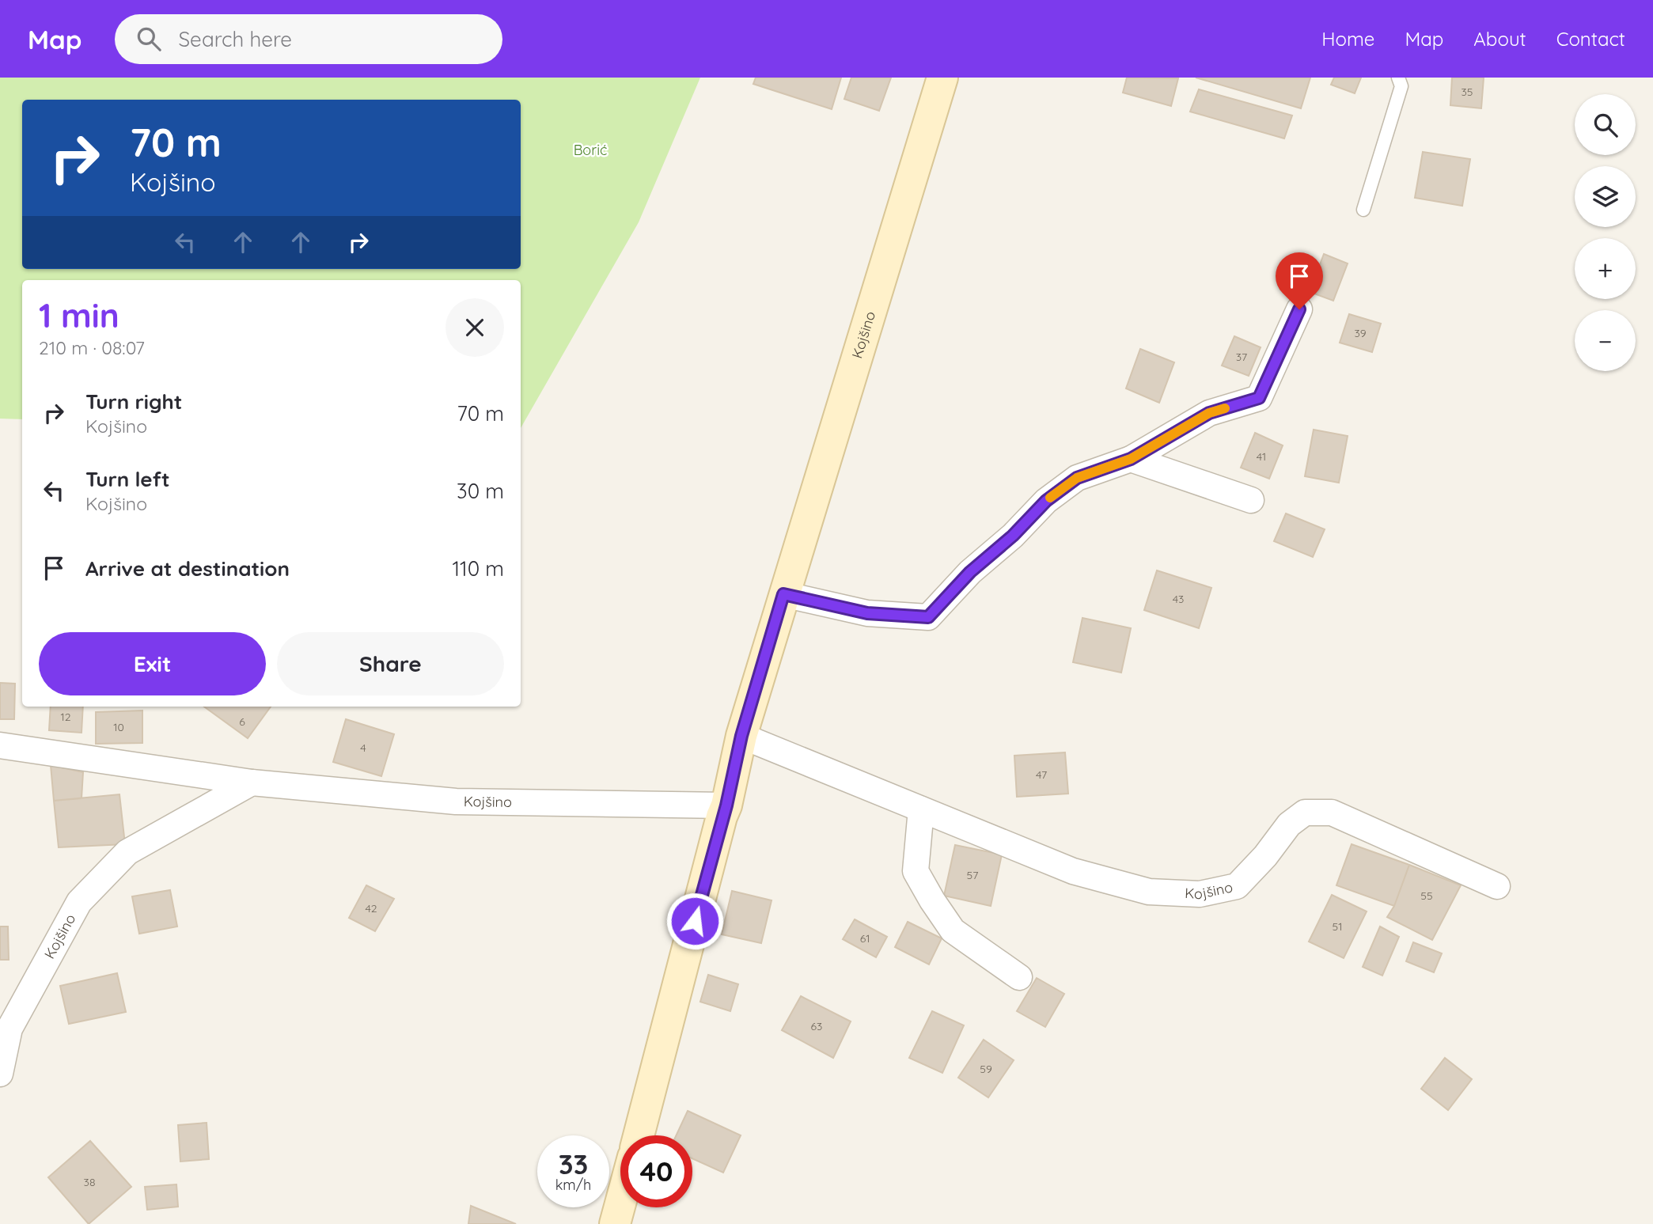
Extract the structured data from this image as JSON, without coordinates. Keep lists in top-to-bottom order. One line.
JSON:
{"streets":{"street":["Kojšino"]},"parks":["Borić"],"house_numbers":["35","39","37","41","43","12","6","10","4","47","57","55","42","51","61","63","59","38"],"page":{"header":"Map","search":"Search here","nav":["Home","Map","About","Contact"],"map_buttons":["+","−"],"turn":["70 m","Kojšino"],"heading":["1 min","210 m · 08:07"],"list":[{"name":"Turn right","note":"Kojšino","value":"70 m"},{"name":"Turn left","note":"Kojšino","value":"30 m"},{"name":"Arrive at destination","value":"110 m"}],"buttons":["Exit","Share"],"speed":"33 km/h","limit":"40"}}
